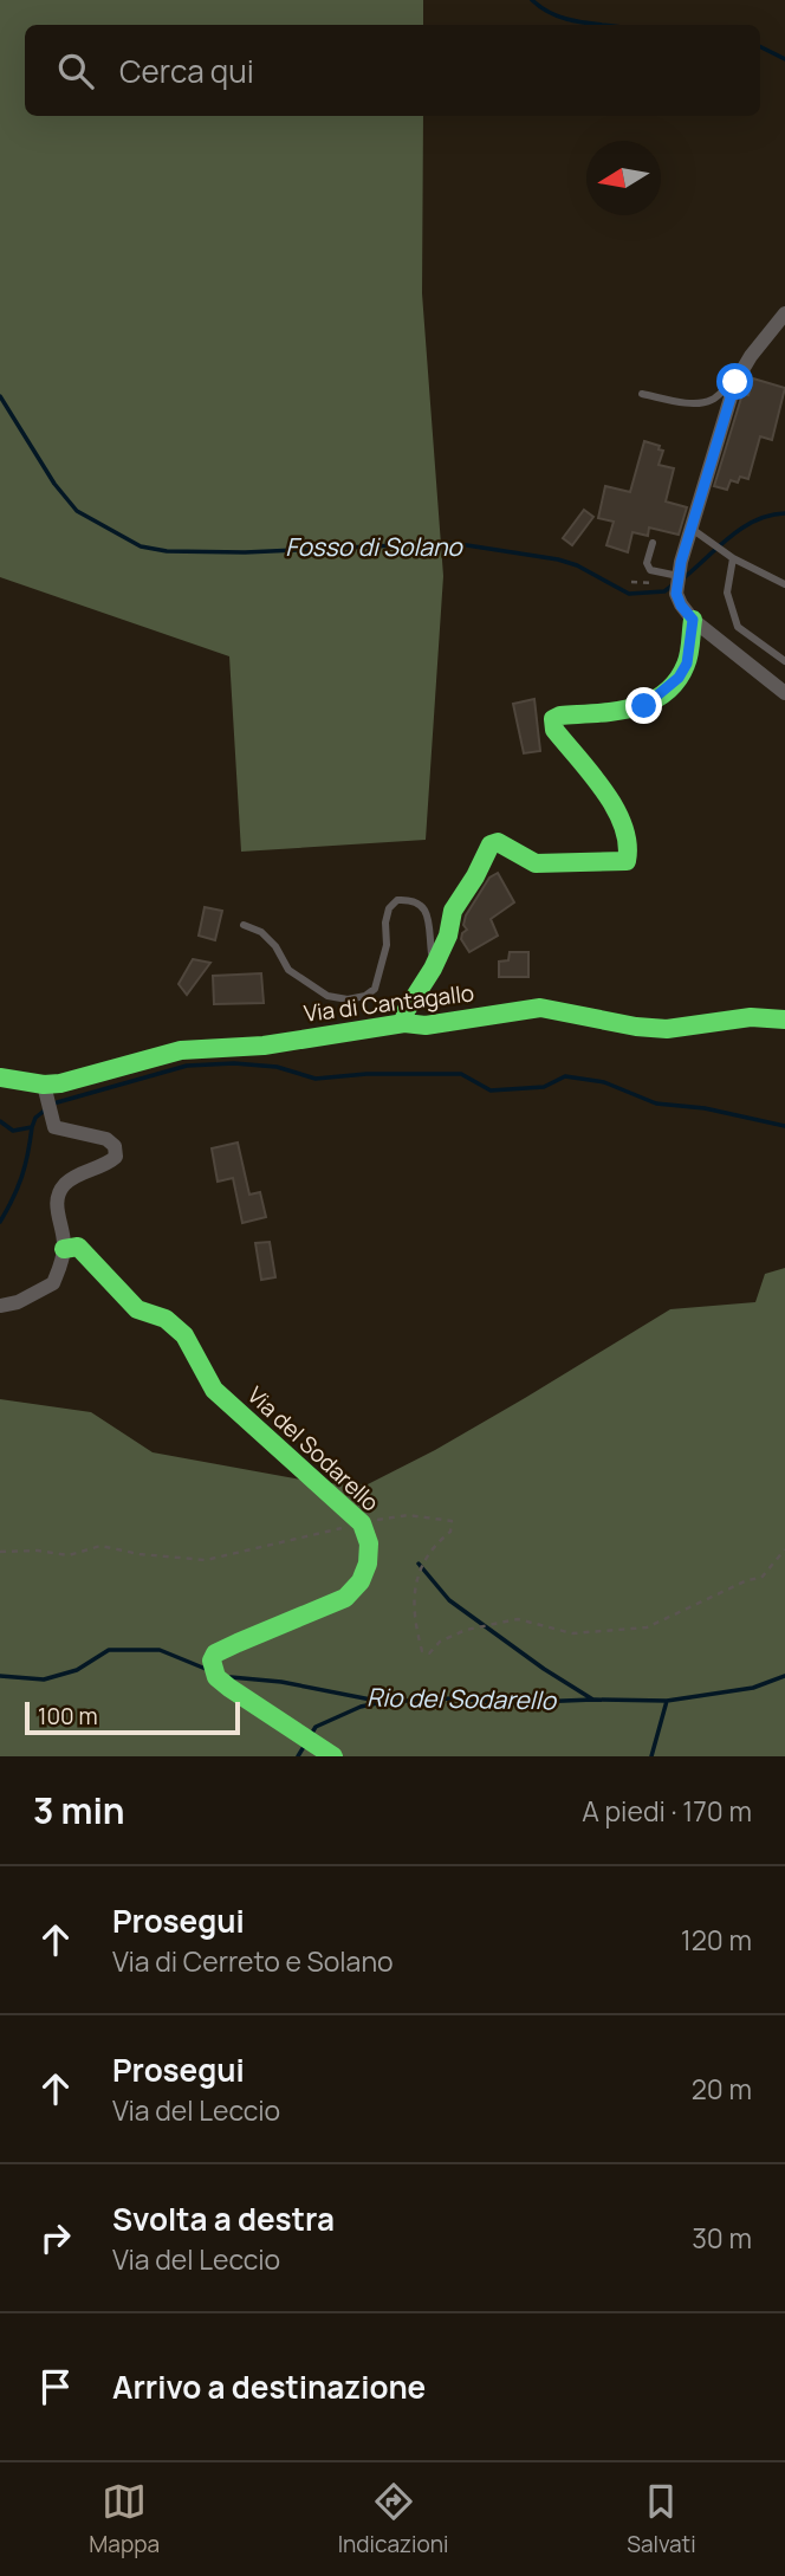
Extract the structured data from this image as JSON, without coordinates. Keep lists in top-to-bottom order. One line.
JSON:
{"streets":{"street":["Via di Cantagallo","Via del Sodarello"]},"water":["Fosso di Solano","Rio del Sodarello"],"scale_bar":"100 m","north":"left","page":{"search":"Cerca qui","scale":"100 m","heading":["3 min","A piedi · 170 m"],"list":[["Prosegui","Via di Cerreto e Solano","120 m"],["Prosegui","Via del Leccio","20 m"],["Svolta a destra","Via del Leccio","30 m"],"Arrivo a destinazione"],"nav":["Mappa","Indicazioni","Salvati"]}}
